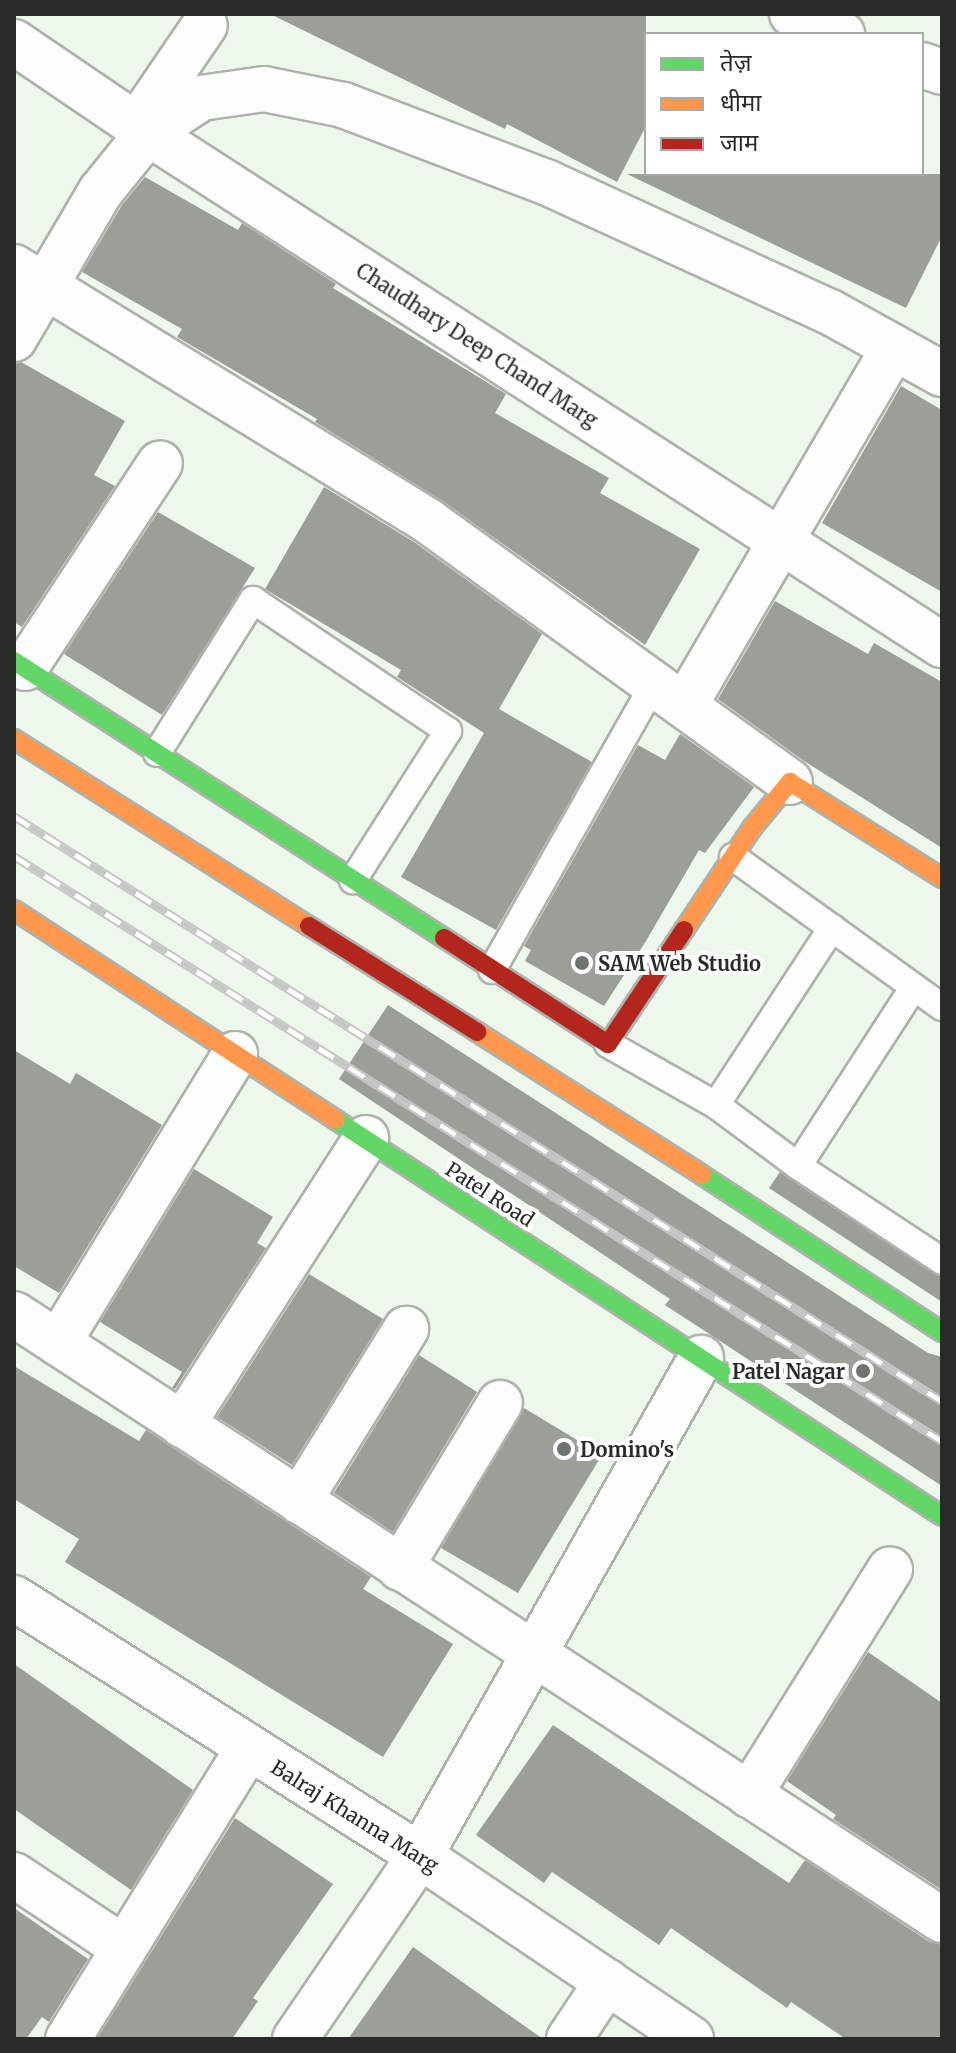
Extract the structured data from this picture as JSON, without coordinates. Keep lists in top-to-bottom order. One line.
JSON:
{"streets":{"main road":["Patel Road"],"street":["Chaudhary Deep Chand Marg","Balraj Khanna Marg"]},"places":["SAM Web Studio","Patel Nagar","Domino's"],"legend":["तेज़","धीमा","जाम"]}
